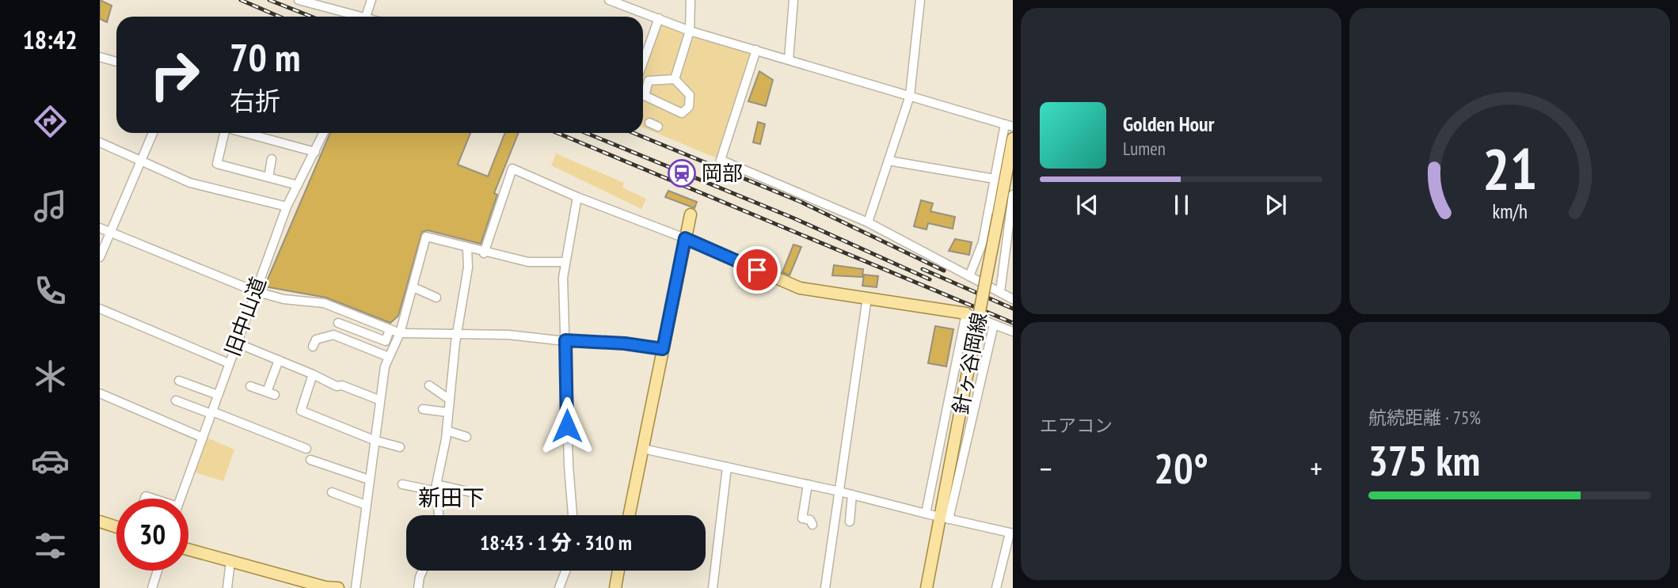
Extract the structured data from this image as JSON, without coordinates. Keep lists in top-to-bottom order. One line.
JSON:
{"streets":{"main road":["針ヶ谷岡線"],"street":["旧中山道"]},"districts":["新田下"],"places":{"station":["岡部"]},"page":{"tabs":"18:42","turn":["70 m","右折"],"song":["Golden Hour","Lumen"],"tile":["エアコン",["航続距離 · 75%","375 km"]],"heat":["−","20°","+"],"limit":"30","trip":"18:43 · 1 分 · 310 m","gauge":["21","km/h"]}}
